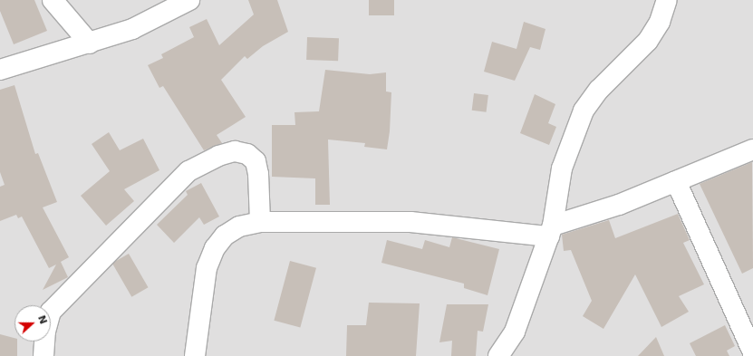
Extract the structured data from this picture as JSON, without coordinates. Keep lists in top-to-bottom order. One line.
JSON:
{"north":"right"}
